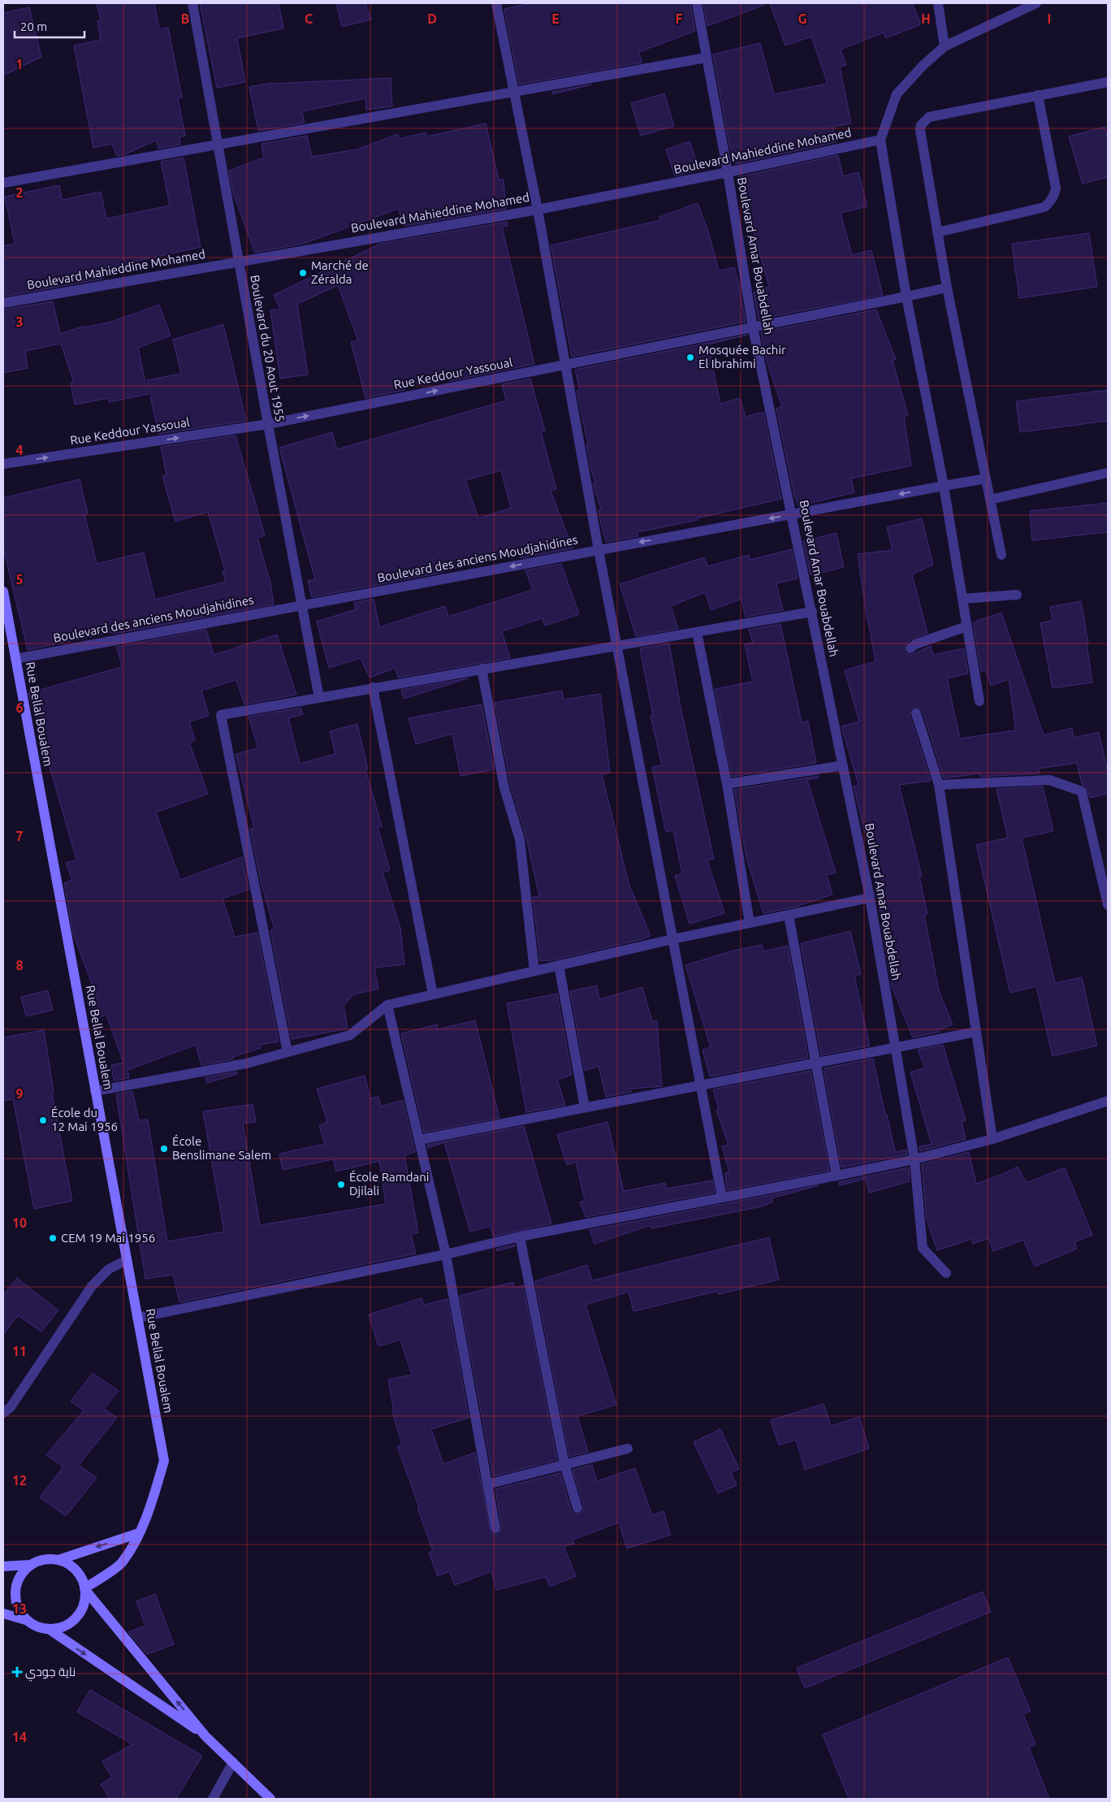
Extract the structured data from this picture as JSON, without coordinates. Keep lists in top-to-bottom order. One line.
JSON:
{"streets":{"street":["Boulevard Mahieddine Mohamed","Boulevard Amar Bouabdellah","Boulevard du 20 Aout 1955","Rue Keddour Yassoual","Boulevard des anciens Moudjahidines","Rue Bellal Boualem"]},"crossings":[["Boulevard Mahieddine Mohamed","Boulevard Amar Bouabdellah"],["Boulevard Mahieddine Mohamed","Boulevard du 20 Aout 1955"],["Boulevard Amar Bouabdellah","Rue Keddour Yassoual"],["Boulevard Amar Bouabdellah","Boulevard des anciens Moudjahidines"],["Boulevard du 20 Aout 1955","Rue Keddour Yassoual"],["Boulevard du 20 Aout 1955","Boulevard des anciens Moudjahidines"],["Boulevard des anciens Moudjahidines","Rue Bellal Boualem"]],"one_way":["Rue Keddour Yassoual","Boulevard des anciens Moudjahidines"],"places":{"other":["Marché de Zéralda","Mosquée Bachir El Ibrahimi","École du 12 Mai 1956","École Benslimane Salem","École Ramdani Djilali","CEM 19 Mai 1956"],"health":["ناية جودي"]},"scale_bar":"20 m","grid":{"columns":["B","C","D","E","F","G","H","I"],"rows":["1","2","3","4","5","6","7","8","9","10","11","12","13","14"]}}
